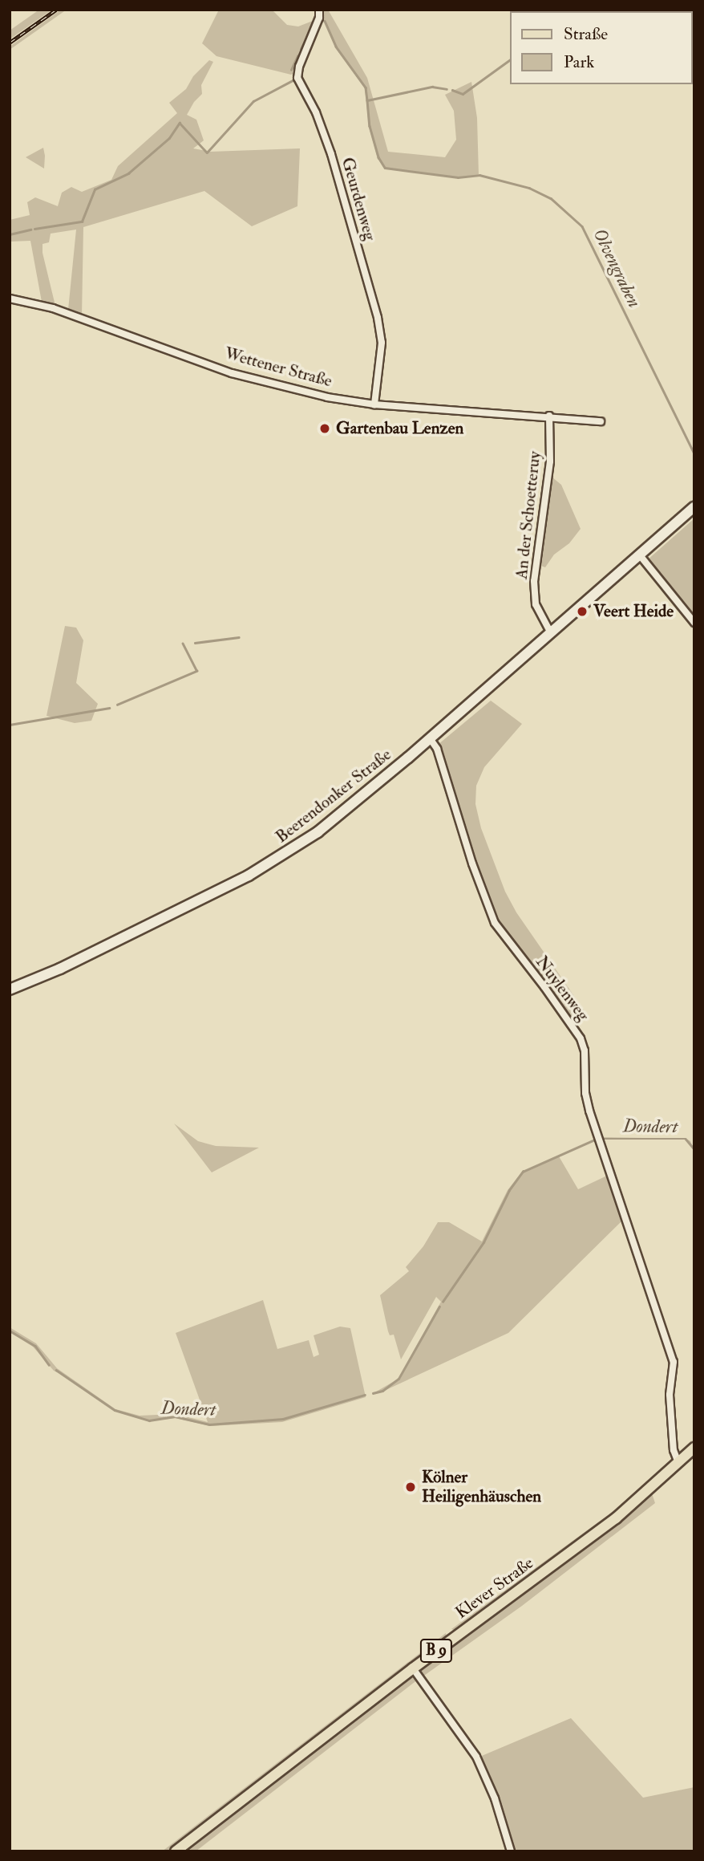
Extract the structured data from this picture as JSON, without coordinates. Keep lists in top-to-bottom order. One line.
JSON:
{"streets":{"main road":["Klever Straße","B 9"],"street":["Geurdenweg","Wettener Straße","An der Schoetteruy","Beerendonker Straße","Nuylenweg"]},"crossings":[["Geurdenweg","Wettener Straße"],["Wettener Straße","An der Schoetteruy"],["An der Schoetteruy","Beerendonker Straße"],["Beerendonker Straße","Nuylenweg"],["Nuylenweg","Klever Straße"]],"water":["Olvengraben","Dondert"],"places":["Gartenbau Lenzen","Veert Heide","Kölner Heiligenhäuschen"],"legend":["Straße","Park"]}
